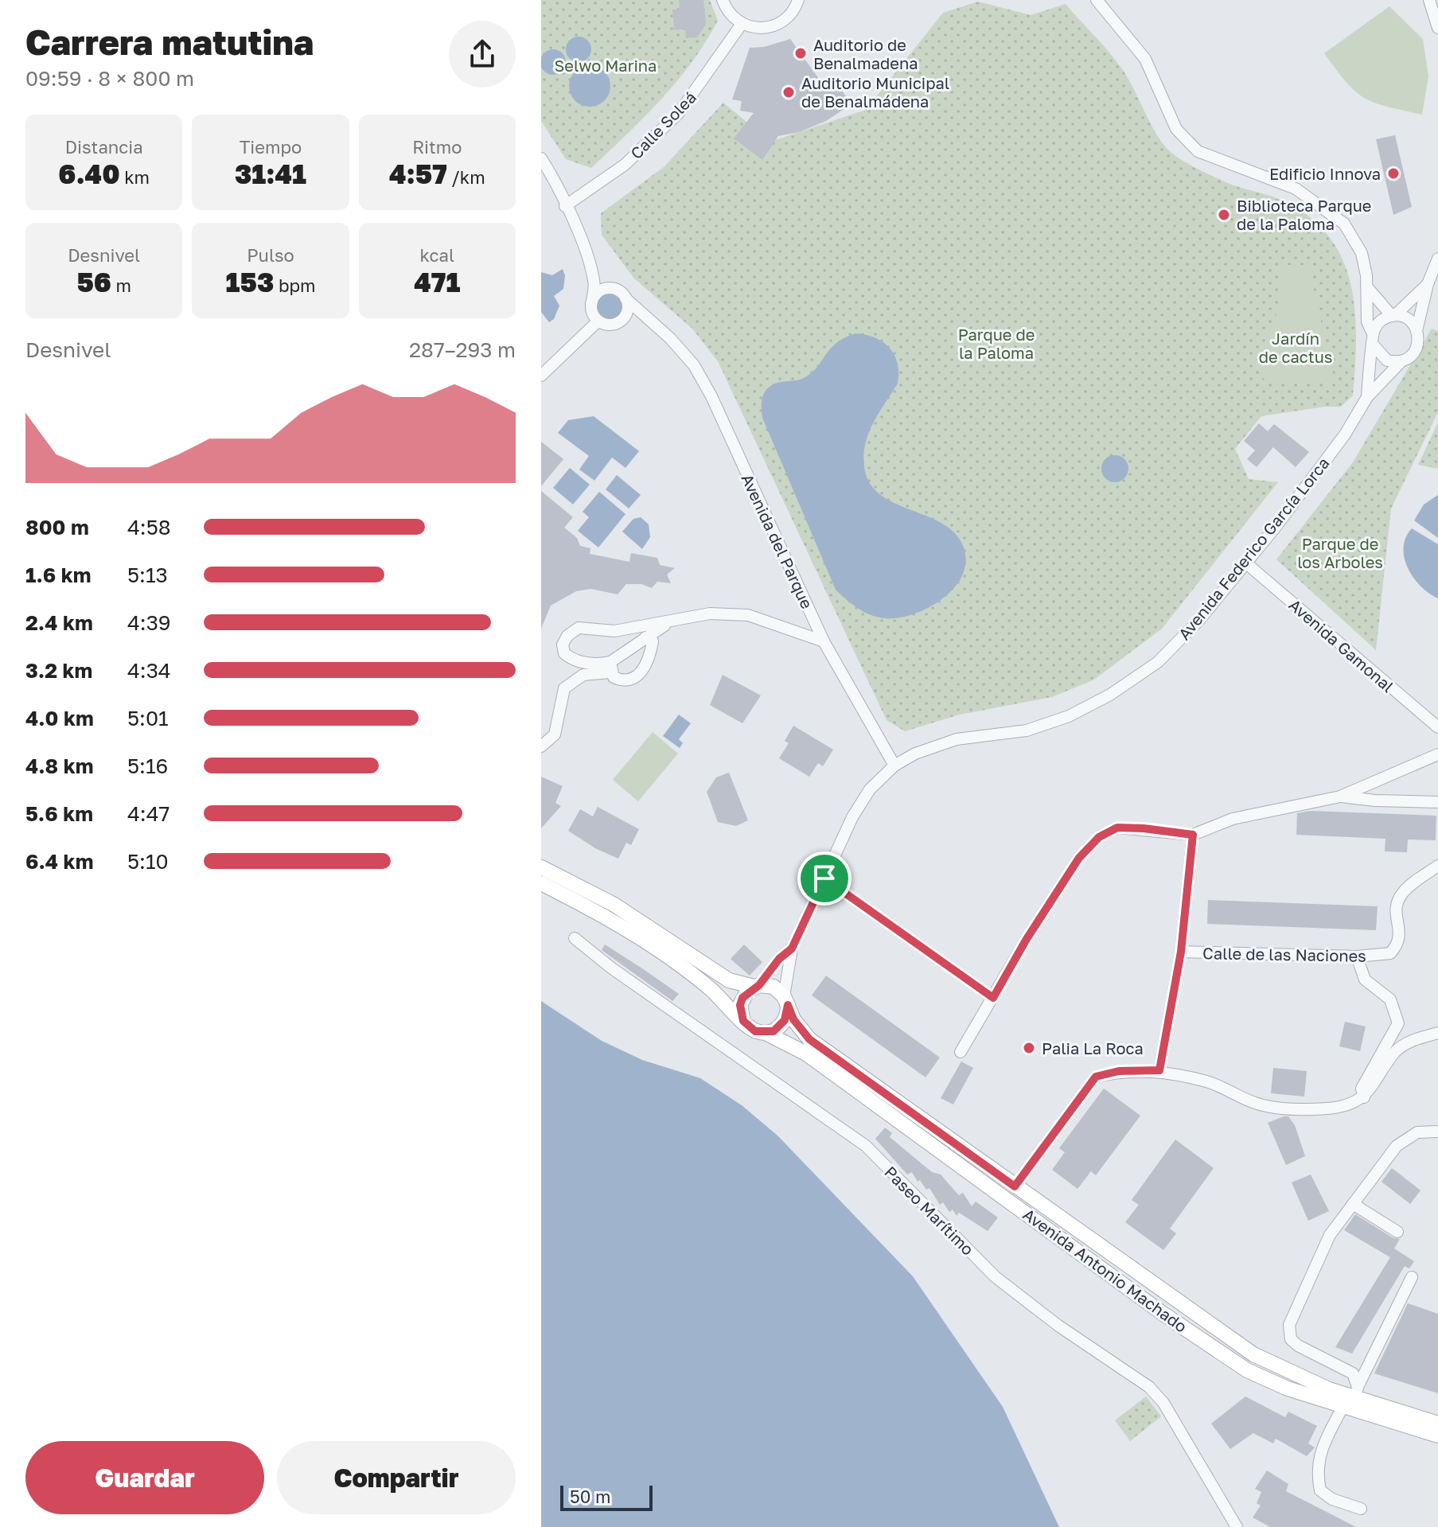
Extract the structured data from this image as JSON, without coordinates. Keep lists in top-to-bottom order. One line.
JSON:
{"streets":{"main road":["Avenida Antonio Machado"],"street":["Calle Soleá","Avenida del Parque","Avenida Federico García Lorca","Avenida Gamonal","Calle de las Naciones","Paseo Marítimo"]},"crossings":[["Avenida del Parque","Avenida Federico García Lorca"],["Avenida Federico García Lorca","Avenida Gamonal"]],"parks":["Selwo Marina","Parque de la Paloma","Jardín de cactus","Parque de los Arboles"],"places":["Auditorio de Benalmadena","Auditorio Municipal de Benalmádena","Edificio Innova","Biblioteca Parque de la Paloma","Palia La Roca"],"scale_bar":"50 m","page":{"heading":["Carrera matutina","09:59 · 8 × 800 m"],"stats":[["Distancia","6.40 km"],["Tiempo","31:41"],["Ritmo","4:57 /km"],["Desnivel","56 m"],["Pulso","153 bpm"],["kcal","471"]],"chart":["Desnivel","287–293 m"],"list":[{"name":"800 m","note":"4:58"},{"name":"1.6 km","note":"5:13"},{"name":"2.4 km","note":"4:39"},{"name":"3.2 km","note":"4:34"},{"name":"4.0 km","note":"5:01"},{"name":"4.8 km","note":"5:16"},{"name":"5.6 km","note":"4:47"},{"name":"6.4 km","note":"5:10"}],"buttons":["Guardar","Compartir"],"scale":"50 m"}}
